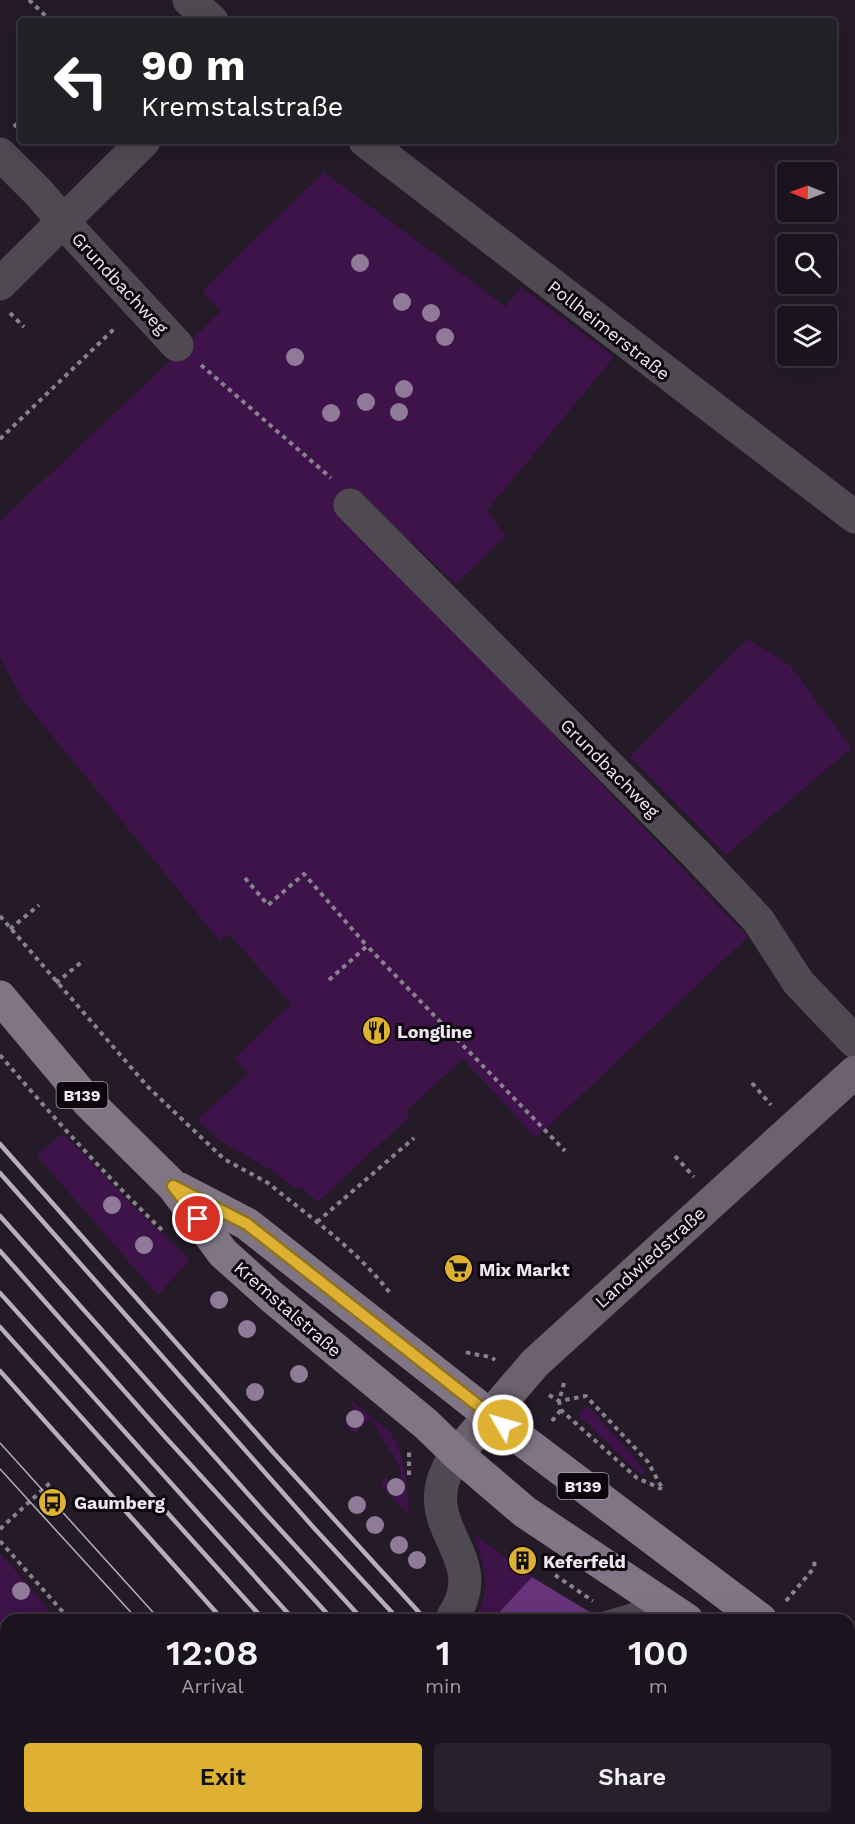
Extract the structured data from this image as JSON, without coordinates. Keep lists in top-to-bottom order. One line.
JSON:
{"streets":{"main road":["B139","Landwiedstraße","Kremstalstraße"],"street":["Grundbachweg","Pollheimerstraße"]},"crossings":[["B139","Kremstalstraße"],["Landwiedstraße","Kremstalstraße"]],"places":{"restaurant":["Longline"],"supermarket":["Mix Markt"],"bus stop":["Gaumberg"],"building":["Keferfeld"]},"north":"left","page":{"turn":["90 m","Kremstalstraße"],"eta":["12:08","Arrival","1","min","100","m"],"buttons":["Exit","Share"]}}
